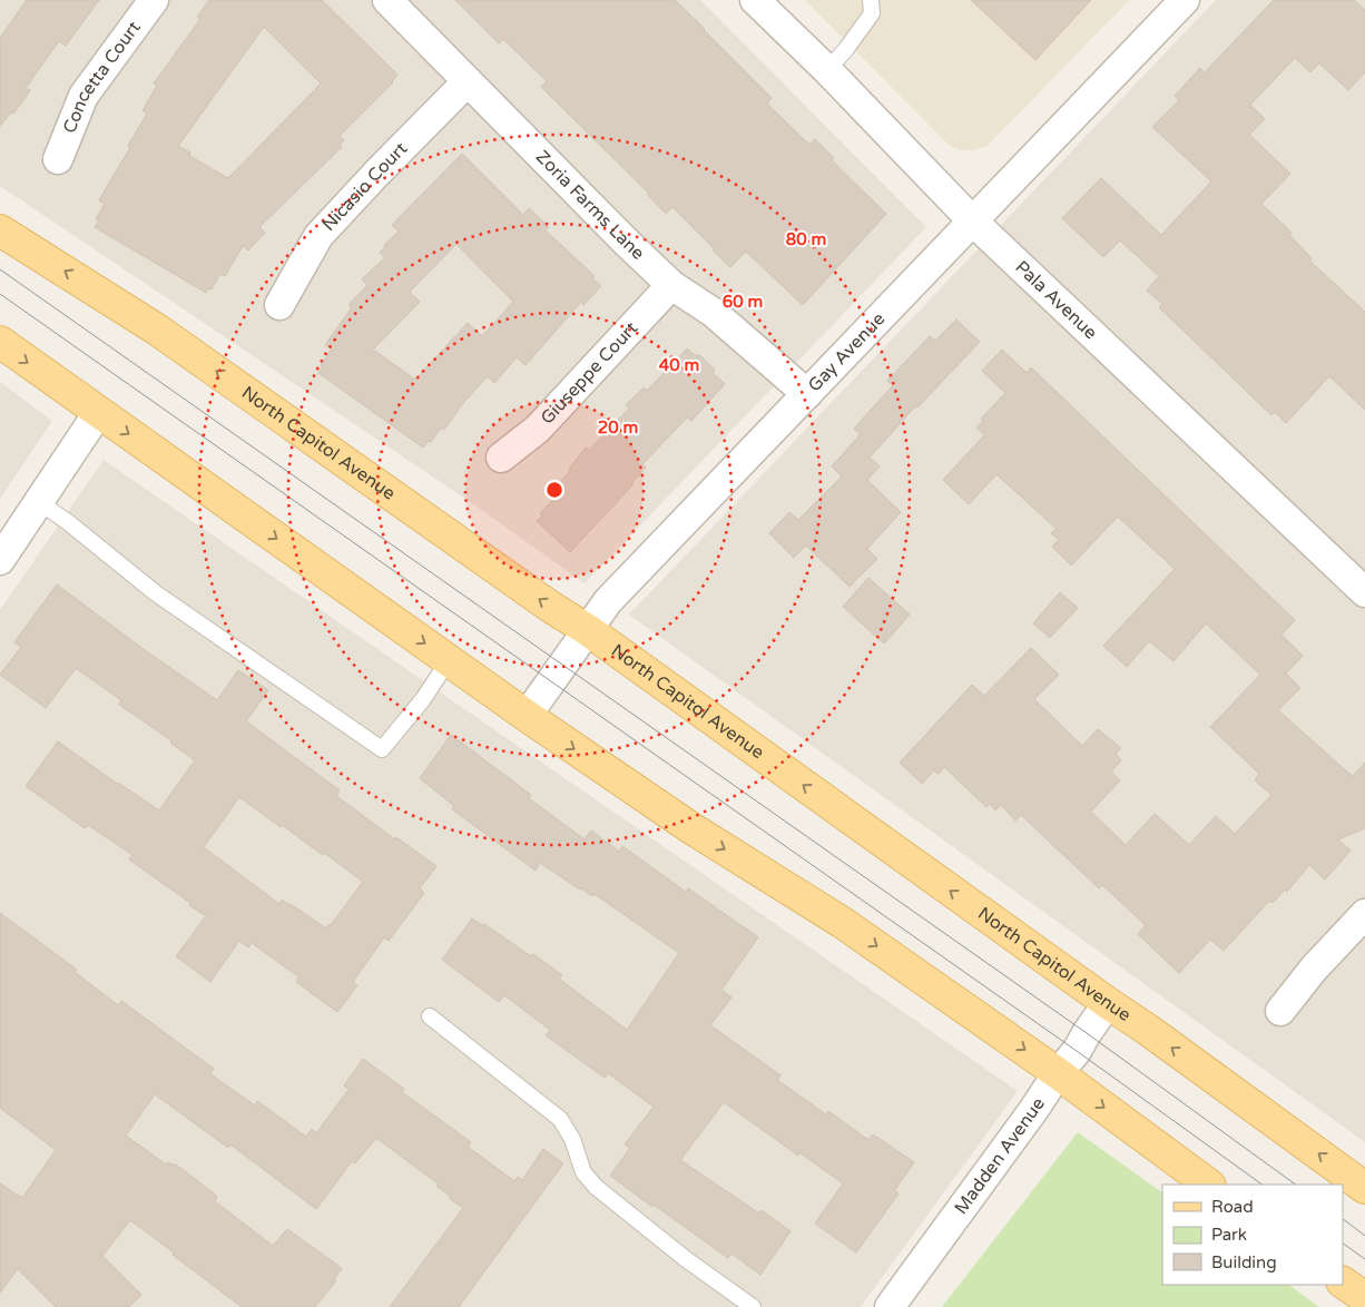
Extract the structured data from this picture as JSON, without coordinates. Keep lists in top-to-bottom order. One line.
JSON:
{"streets":{"main road":["North Capitol Avenue"],"street":["Concetta Court","Nicasio Court","Zoria Farms Lane","Pala Avenue","Gay Avenue","Giuseppe Court","Madden Avenue"]},"crossings":[["Nicasio Court","Zoria Farms Lane"],["Zoria Farms Lane","Gay Avenue"],["Zoria Farms Lane","Giuseppe Court"],["Pala Avenue","Gay Avenue"],["Gay Avenue","North Capitol Avenue"],["North Capitol Avenue","Madden Avenue"]],"legend":["Road","Park","Building"],"rings":["80 m","60 m","40 m","20 m"]}
